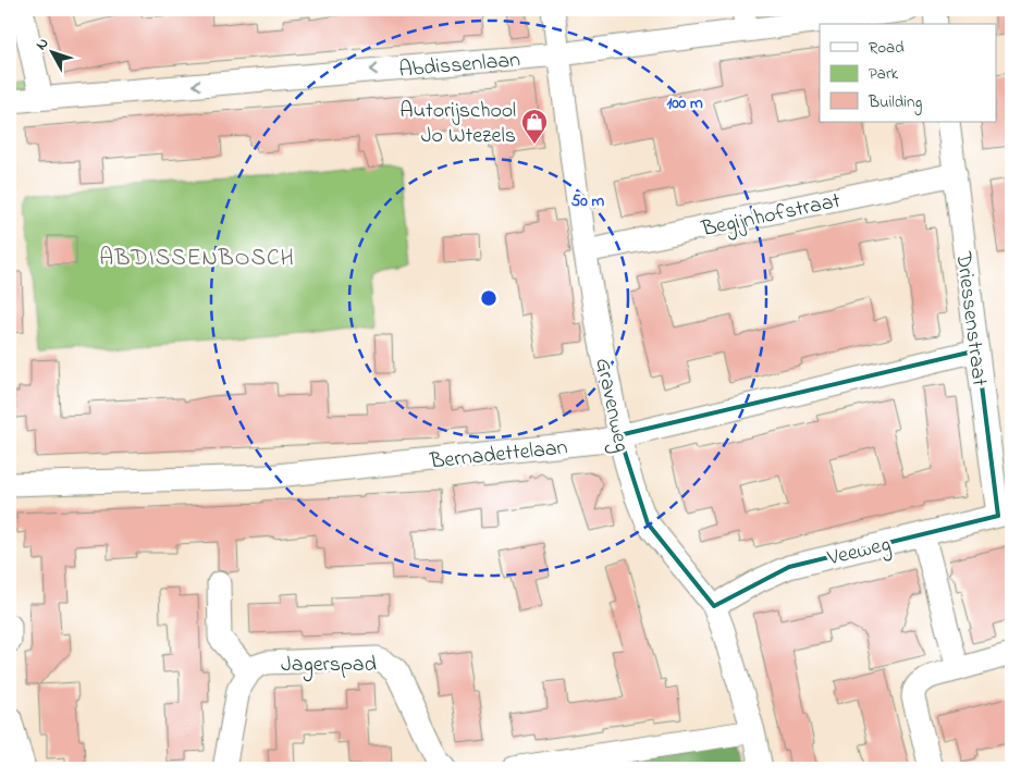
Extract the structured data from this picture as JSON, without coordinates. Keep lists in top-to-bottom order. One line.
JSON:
{"streets":{"street":["Abdissenlaan","Begijnhofstraat","Driessenstraat","Gravenweg","Bernadettelaan","Veeweg","Jagerspad"]},"crossings":[["Abdissenlaan","Gravenweg"],["Begijnhofstraat","Driessenstraat"],["Begijnhofstraat","Gravenweg"],["Driessenstraat","Bernadettelaan"],["Driessenstraat","Veeweg"],["Gravenweg","Bernadettelaan"],["Gravenweg","Veeweg"]],"one_way":["Abdissenlaan"],"districts":["ABDISSENBOSCH"],"places":{"shop":["Autorijschool Jo Wtezels"]},"legend":["Road","Park","Building"],"north":"top left","rings":["100 m","50 m"]}
